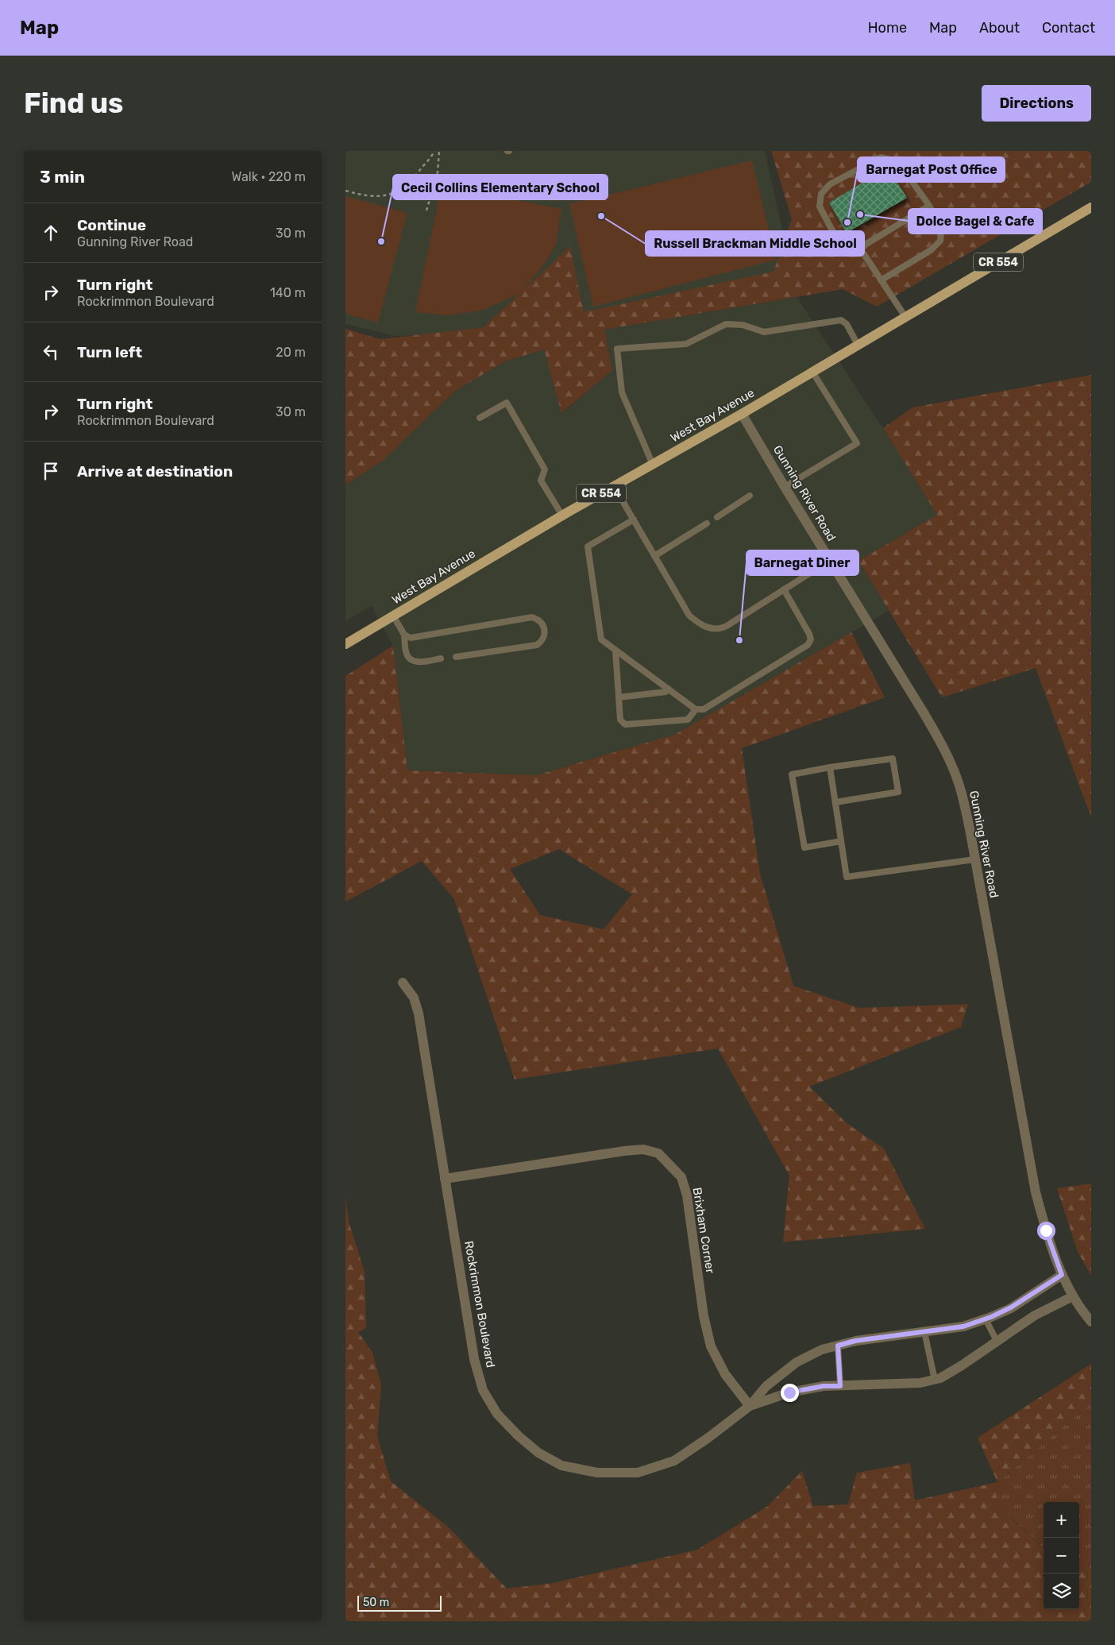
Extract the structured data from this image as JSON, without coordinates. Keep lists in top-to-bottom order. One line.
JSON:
{"streets":{"main road":["CR 554","West Bay Avenue"],"street":["Gunning River Road","Brixham Corner","Rockrimmon Boulevard"]},"crossings":[["West Bay Avenue","Gunning River Road"],["Gunning River Road","Rockrimmon Boulevard"],["Brixham Corner","Rockrimmon Boulevard"]],"places":["Dolce Bagel & Cafe","Russell Brackman Middle School","Barnegat Post Office","Cecil Collins Elementary School","Barnegat Diner"],"scale_bar":"50 m","page":{"header":"Map","nav":["Home","Map","About","Contact"],"buttons":"Directions","title":"Find us","heading":["3 min","Walk · 220 m"],"list":[["Continue","Gunning River Road","30 m"],["Turn right","Rockrimmon Boulevard","140 m"],["Turn left","20 m"],["Turn right","Rockrimmon Boulevard","30 m"],"Arrive at destination"],"map_buttons":["+","−"],"scale":"50 m"}}
